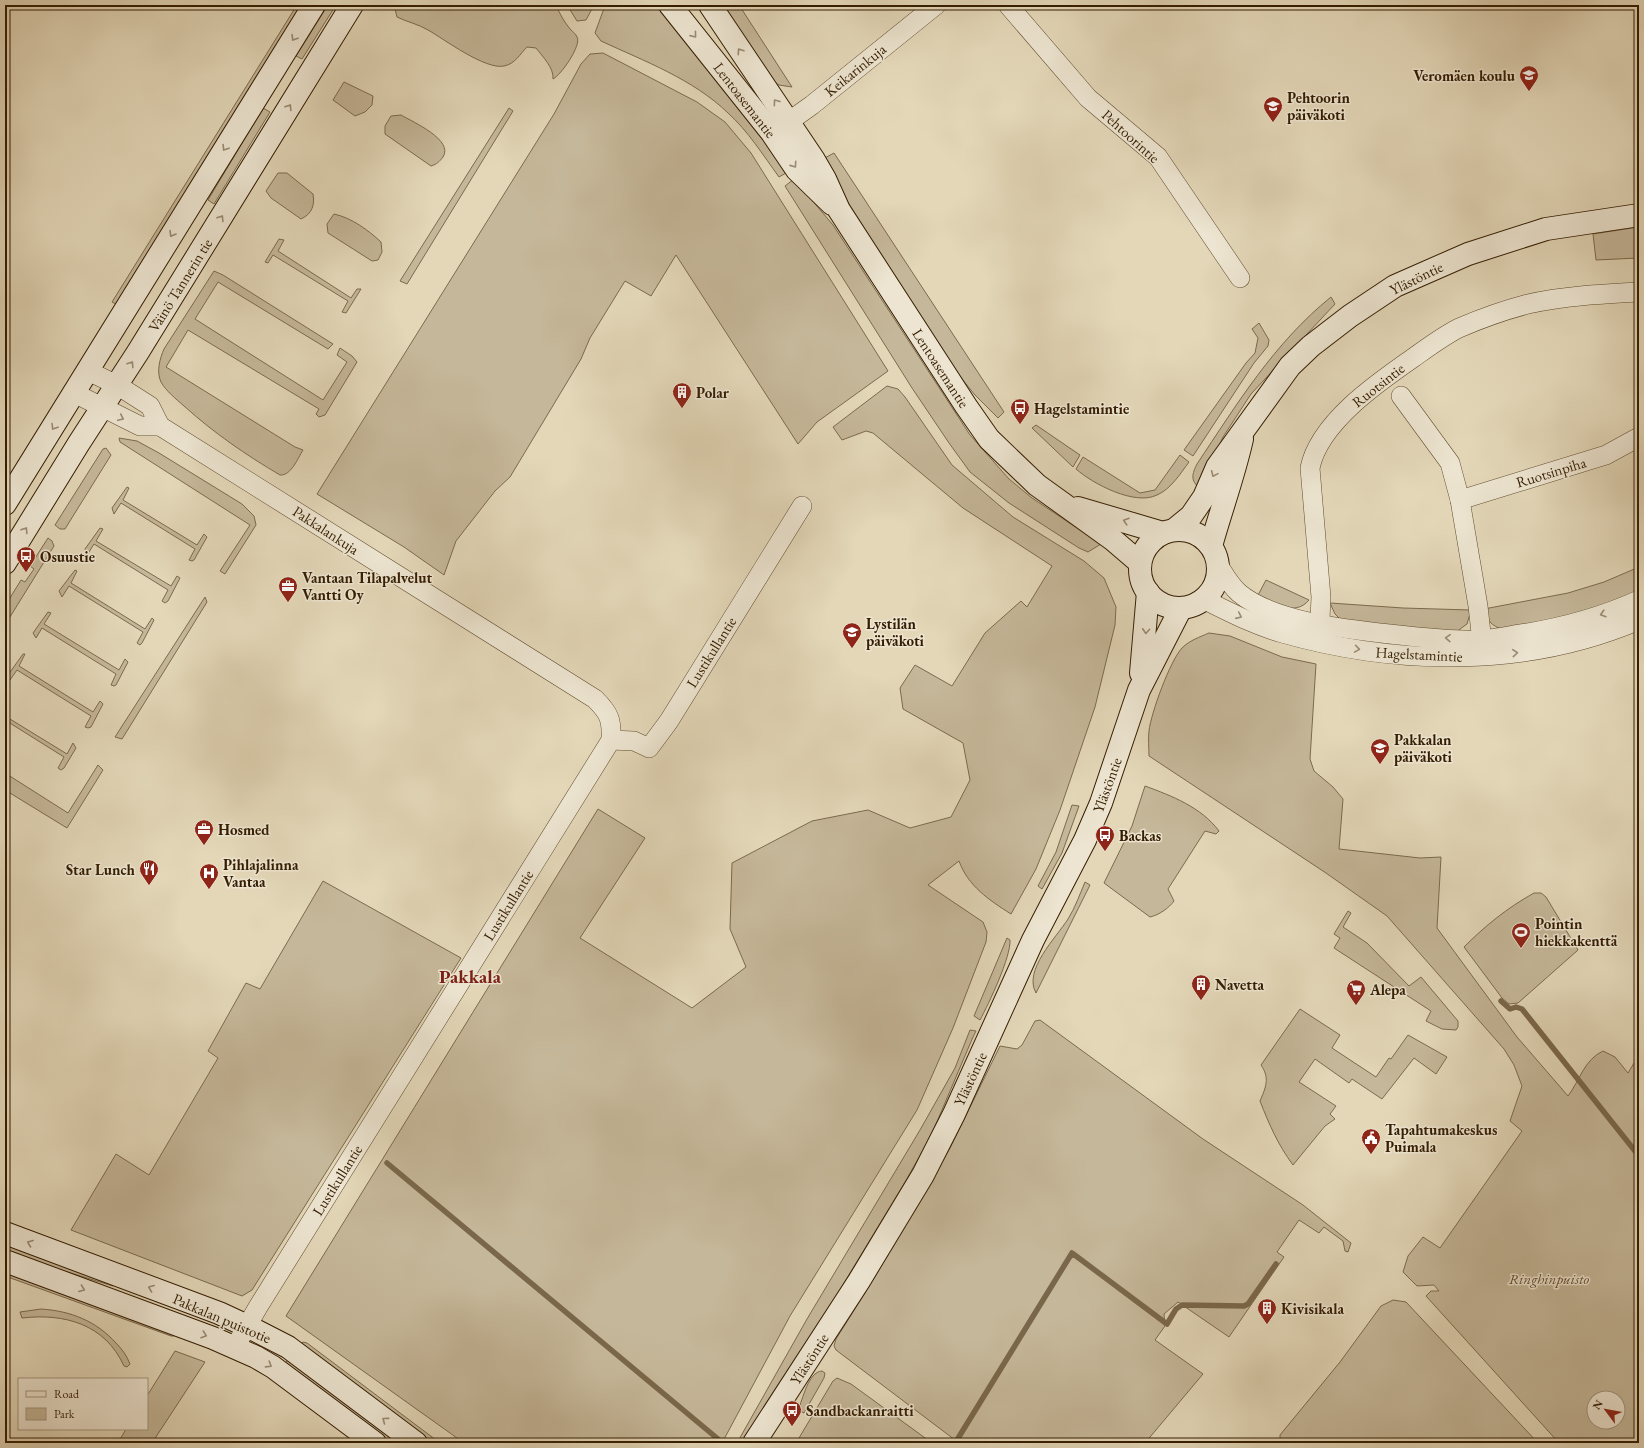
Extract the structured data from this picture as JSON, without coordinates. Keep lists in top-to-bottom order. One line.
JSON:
{"streets":{"main road":["Lentoasemantie","Ylästöntie","Väinö Tannerin tie","Pakkalan puistotie"],"street":["Keikarinkuja","Pehtoorintie","Ruotsintie","Ruotsinpiha","Pakkalankuja","Lustikullantie","Hagelstamintie"]},"crossings":[["Keikarinkuja","Lentoasemantie"],["Lentoasemantie","Ylästöntie"],["Lentoasemantie","Hagelstamintie"],["Ylästöntie","Hagelstamintie"],["Ruotsintie","Hagelstamintie"],["Pakkalankuja","Lustikullantie"],["Lustikullantie","Pakkalan puistotie"]],"districts":["Pakkala"],"parks":["Ringhinpuisto"],"places":{"school or university":["Veromäen koulu","Pehtoorin päiväkoti","Lystilän päiväkoti","Pakkalan päiväkoti"],"building":["Polar","Navetta","Kivisikala"],"bus stop":["Hagelstamintie","Osuustie","Backas","Sandbackanraitti"],"office":["Vantaan Tilapalvelut Vantti Oy","Hosmed"],"restaurant":["Star Lunch"],"hospital":["Pihlajalinna Vantaa"],"sports":["Pointin hiekkakenttä"],"supermarket":["Alepa"],"public building":["Tapahtumakeskus Puimala"]},"legend":["Road","Park"],"north":"top left"}
